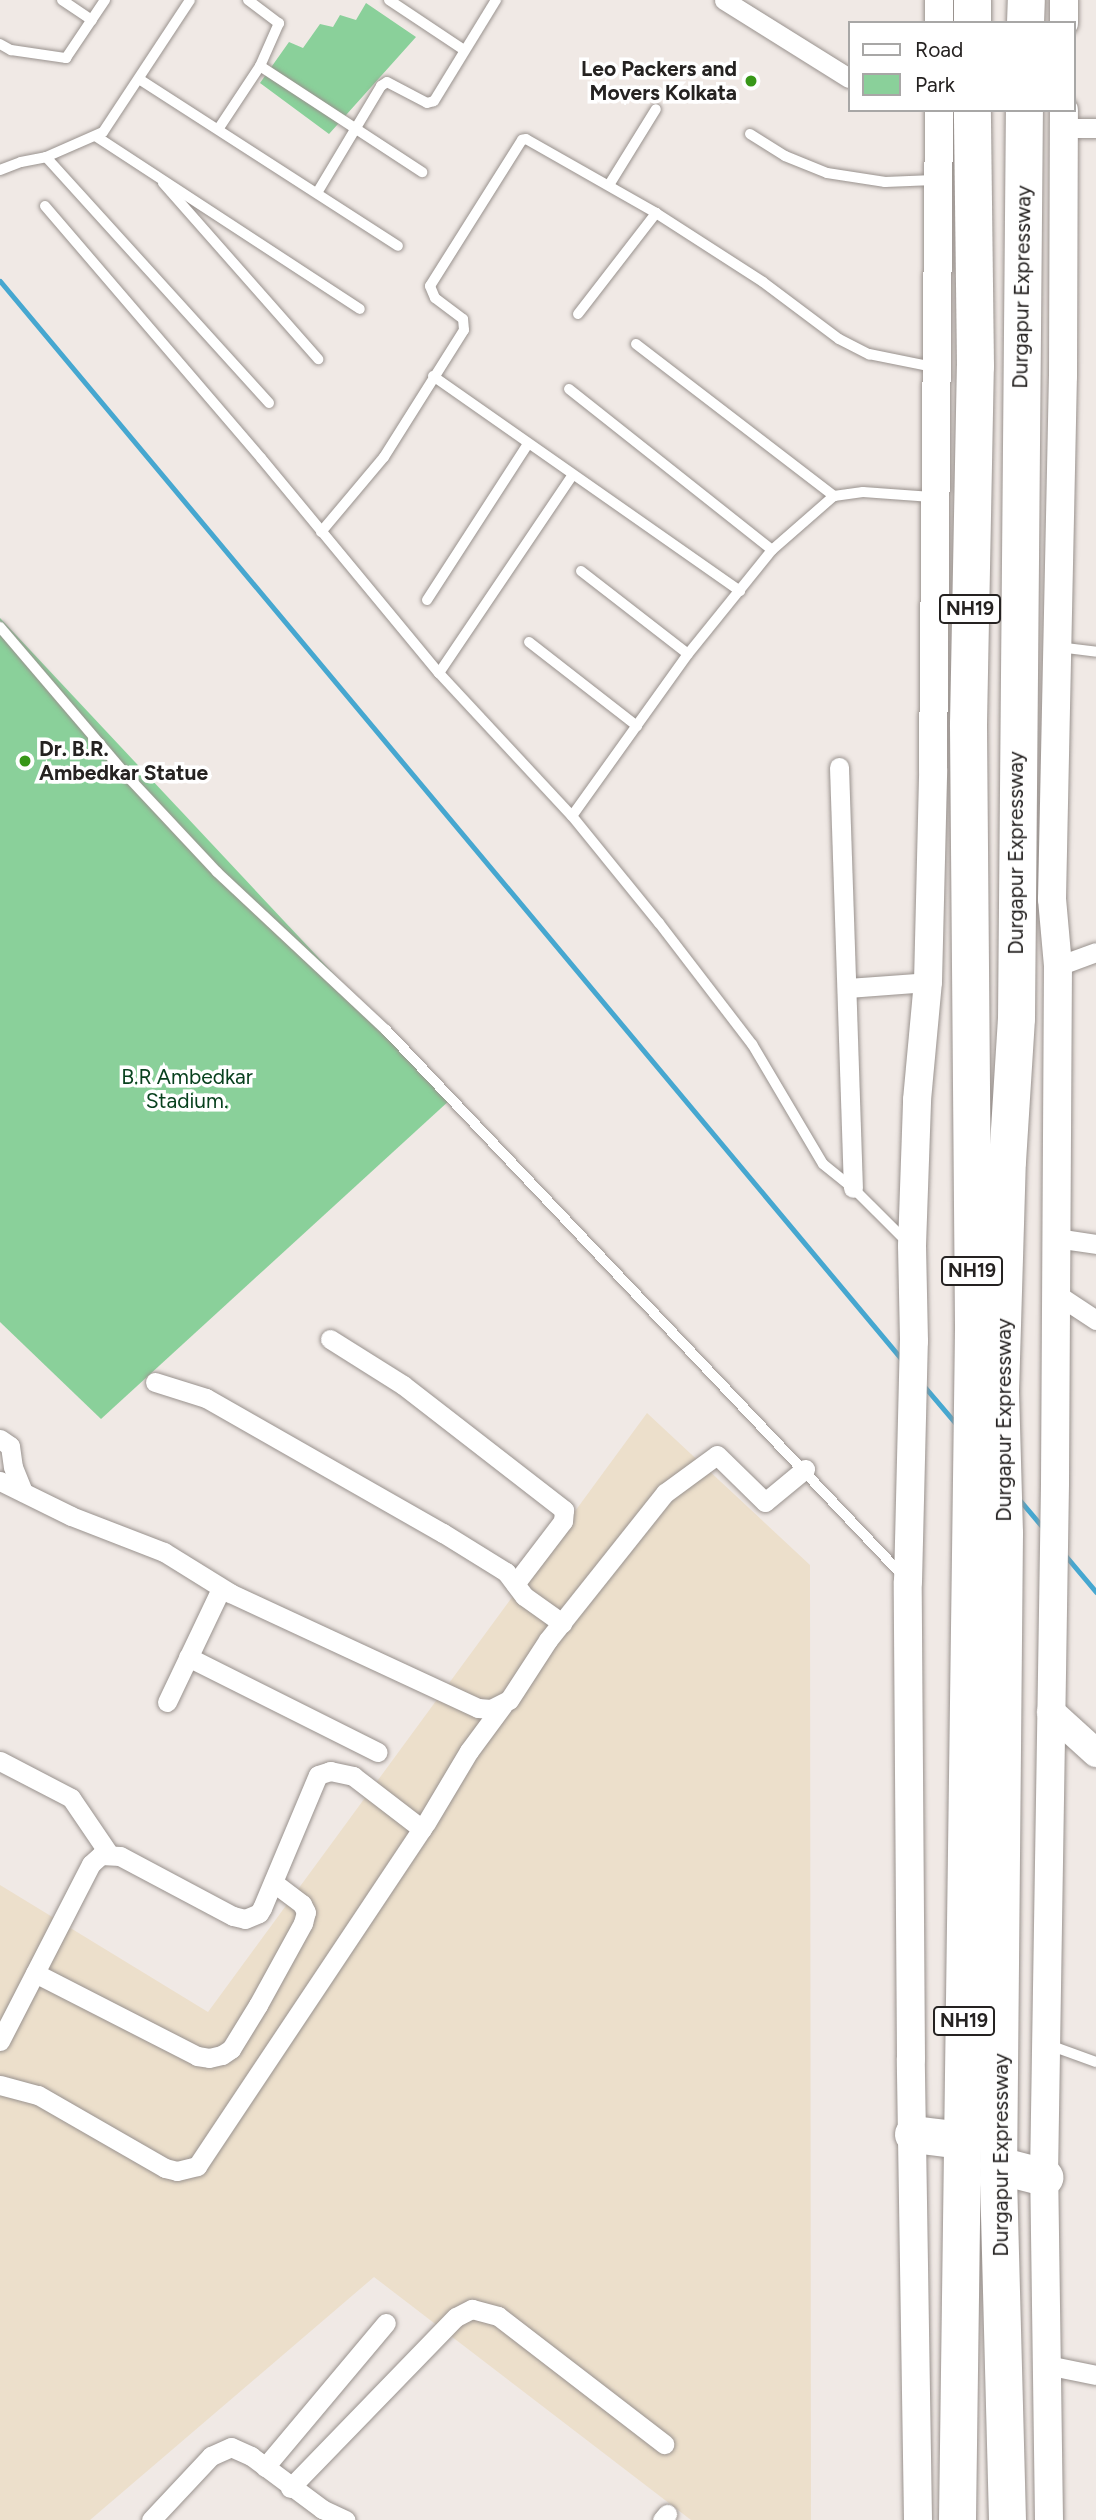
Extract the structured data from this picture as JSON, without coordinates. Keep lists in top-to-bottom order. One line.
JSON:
{"streets":{"highway":["Durgapur Expressway","NH19"]},"parks":["B.R Ambedkar Stadium."],"places":["Leo Packers and Movers Kolkata","Dr. B.R. Ambedkar Statue"],"legend":["Road","Park"]}
